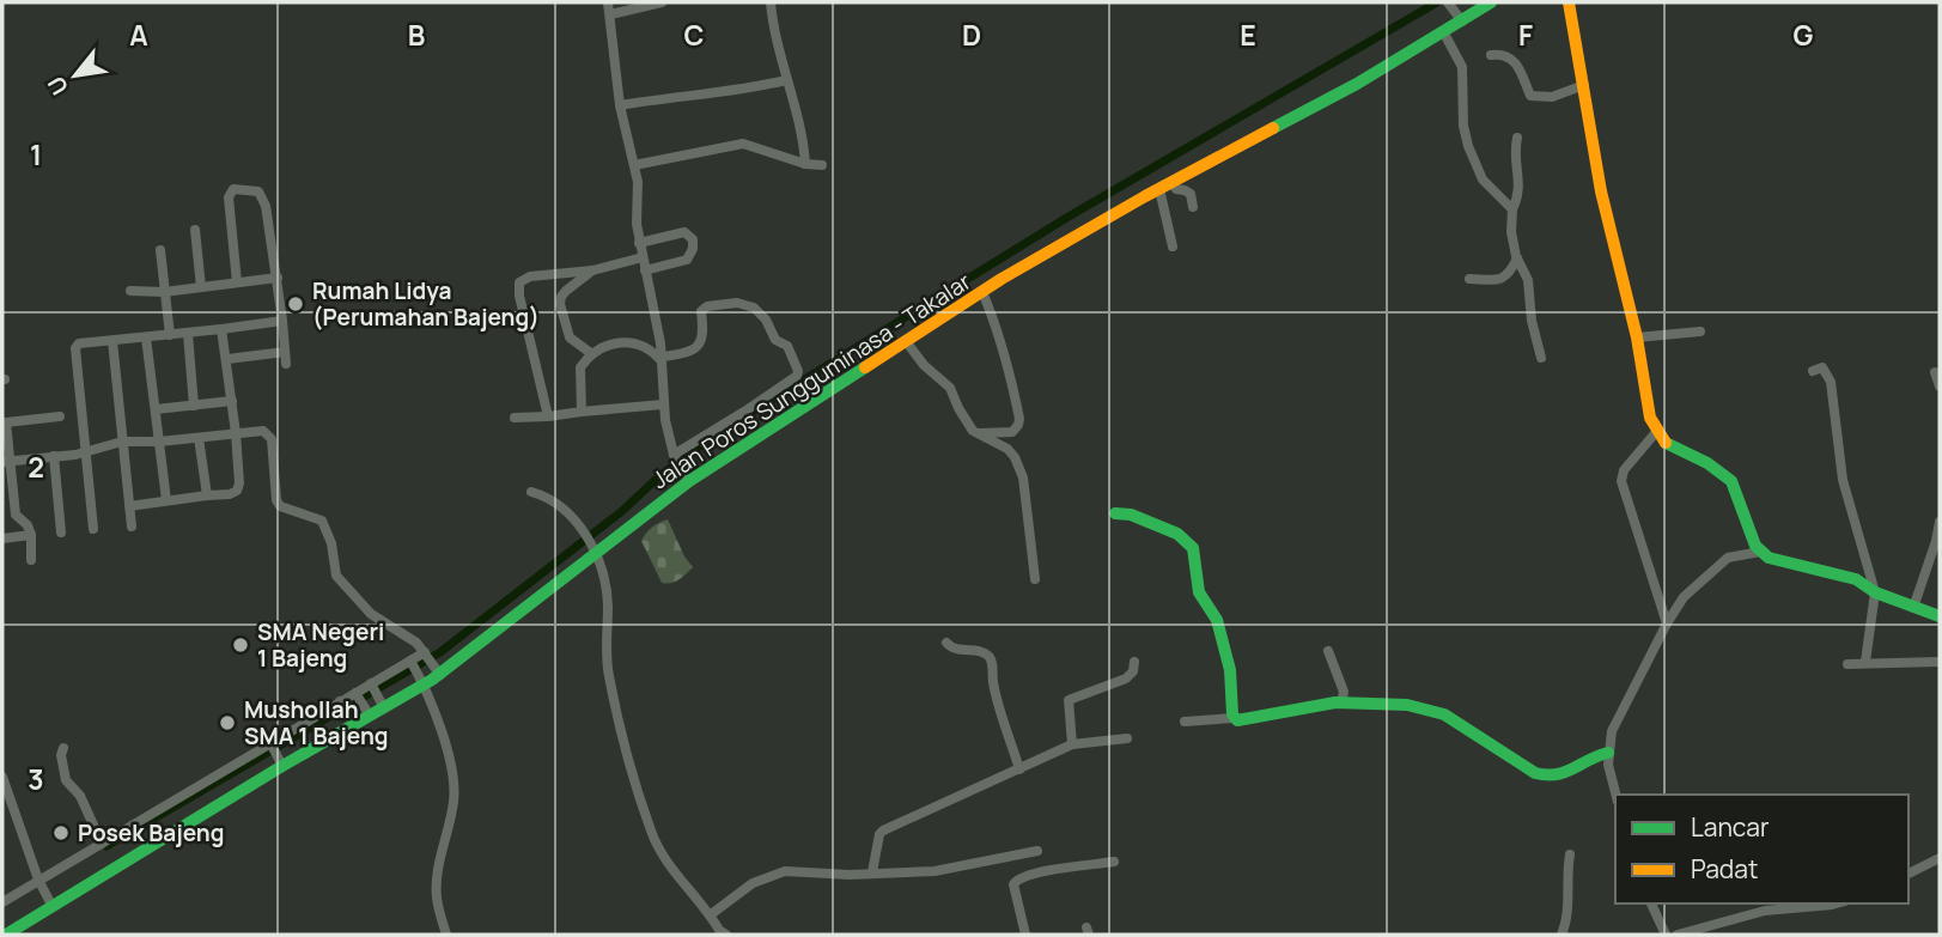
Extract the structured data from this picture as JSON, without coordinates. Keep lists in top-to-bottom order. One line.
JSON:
{"streets":{"main road":["Jalan Poros Sungguminasa - Takalar"]},"places":["Rumah Lidya (Perumahan Bajeng)","SMA Negeri 1 Bajeng","Mushollah SMA 1 Bajeng","Posek Bajeng"],"legend":["Lancar","Padat"],"north":"bottom left","grid":{"columns":["A","B","C","D","E","F","G"],"rows":["1","2","3"]}}
